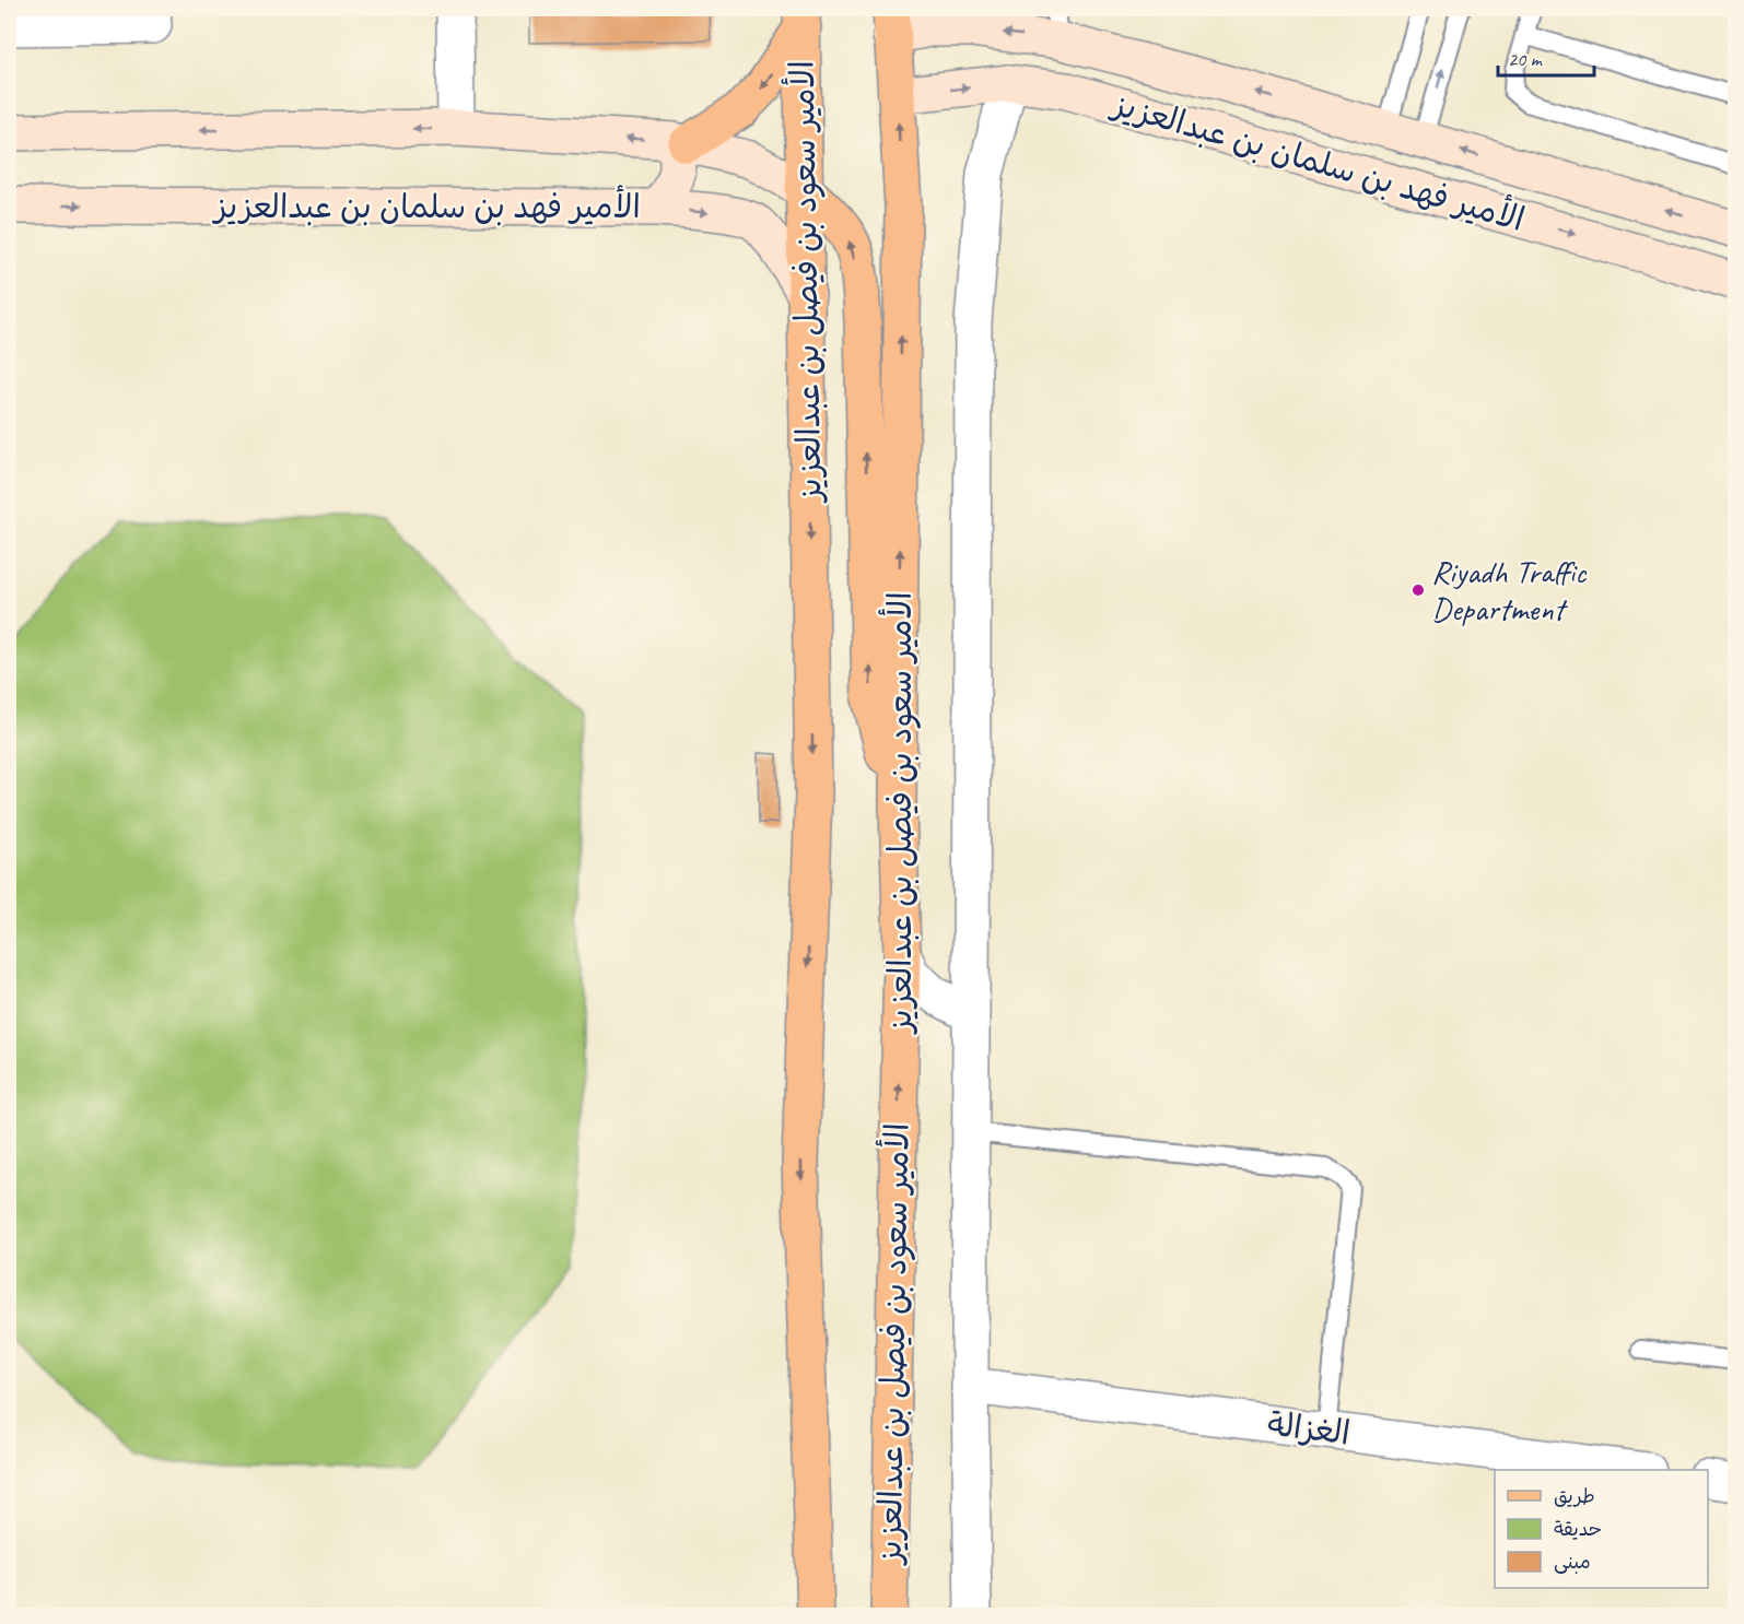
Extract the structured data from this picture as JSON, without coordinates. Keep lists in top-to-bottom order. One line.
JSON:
{"streets":{"main road":["الأمير سعود بن فيصل بن عبدالعزيز"],"street":["الأمير فهد بن سلمان بن عبدالعزيز","الغزالة"]},"crossings":[["الأمير فهد بن سلمان بن عبدالعزيز","الأمير سعود بن فيصل بن عبدالعزيز"]],"places":["Riyadh Traffic Department"],"legend":["طريق","حديقة","مبنى"],"scale_bar":"20 m"}
